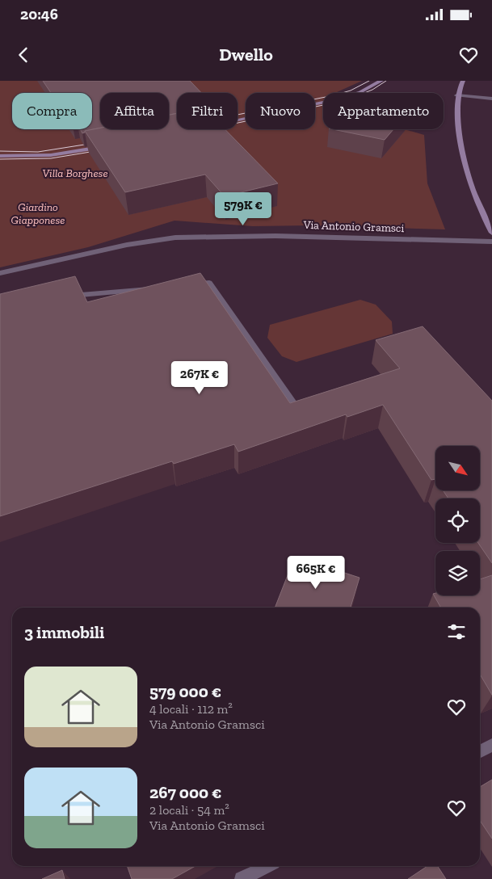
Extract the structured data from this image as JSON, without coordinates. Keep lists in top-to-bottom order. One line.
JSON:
{"streets":{"street":["Via Antonio Gramsci"]},"parks":["Villa Borghese","Giardino Giapponese"],"north":"bottom right","page":{"status":"20:46","header":"Dwello","chip":["Compra","Affitta","Filtri","Nuovo","Appartamento"],"price":["579K €","267K €","665K €"],"heading":"3 immobili","list":[{"name":"579 000 €","note":"4 locali · 112 m² · Via Antonio Gramsci"},{"name":"267 000 €","note":"2 locali · 54 m² · Via Antonio Gramsci"}]}}
